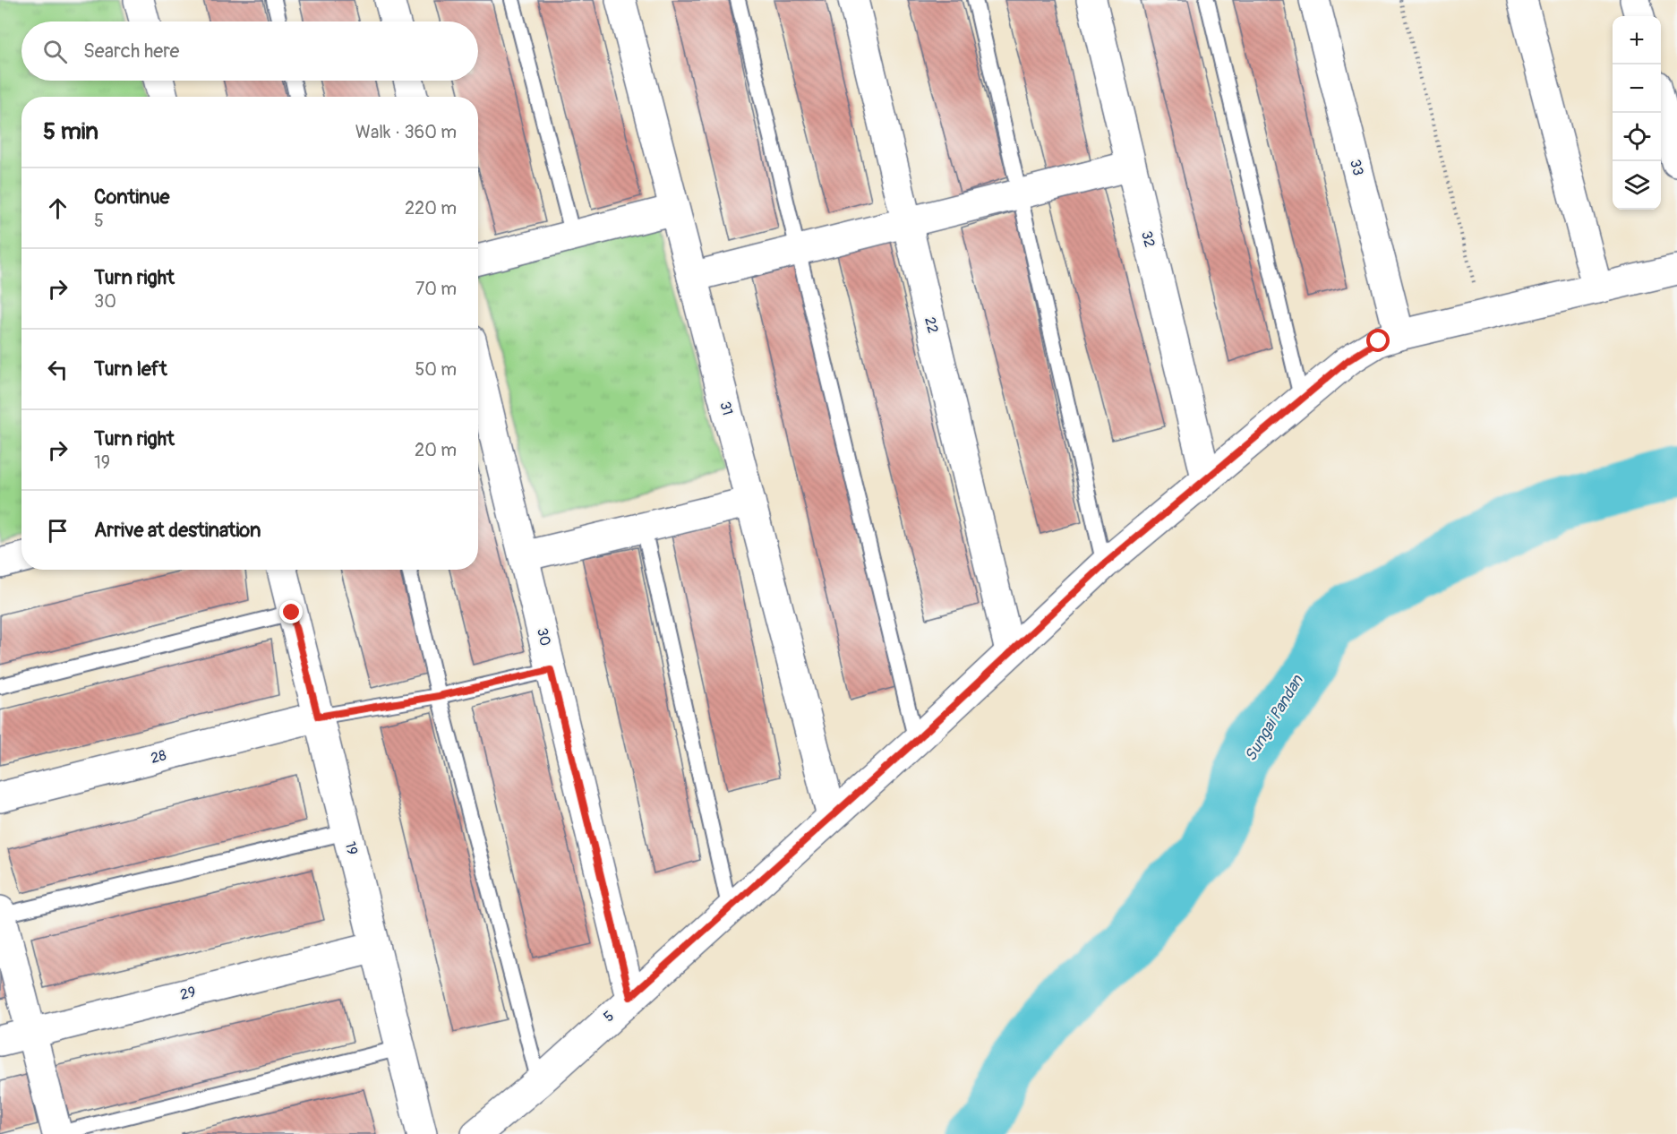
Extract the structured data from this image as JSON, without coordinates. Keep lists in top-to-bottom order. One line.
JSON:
{"streets":{"street":["33","32","22","31","30","28","19","29","5"]},"crossings":[["33","5"],["32","5"],["22","5"],["31","5"],["30","5"],["28","19"],["19","29"]],"water":["Sungai Pandan"],"page":{"map_buttons":["+","−"],"search":"Search here","heading":["5 min","Walk · 360 m"],"list":[["Continue","5","220 m"],["Turn right","30","70 m"],["Turn left","50 m"],["Turn right","19","20 m"],"Arrive at destination"]}}
